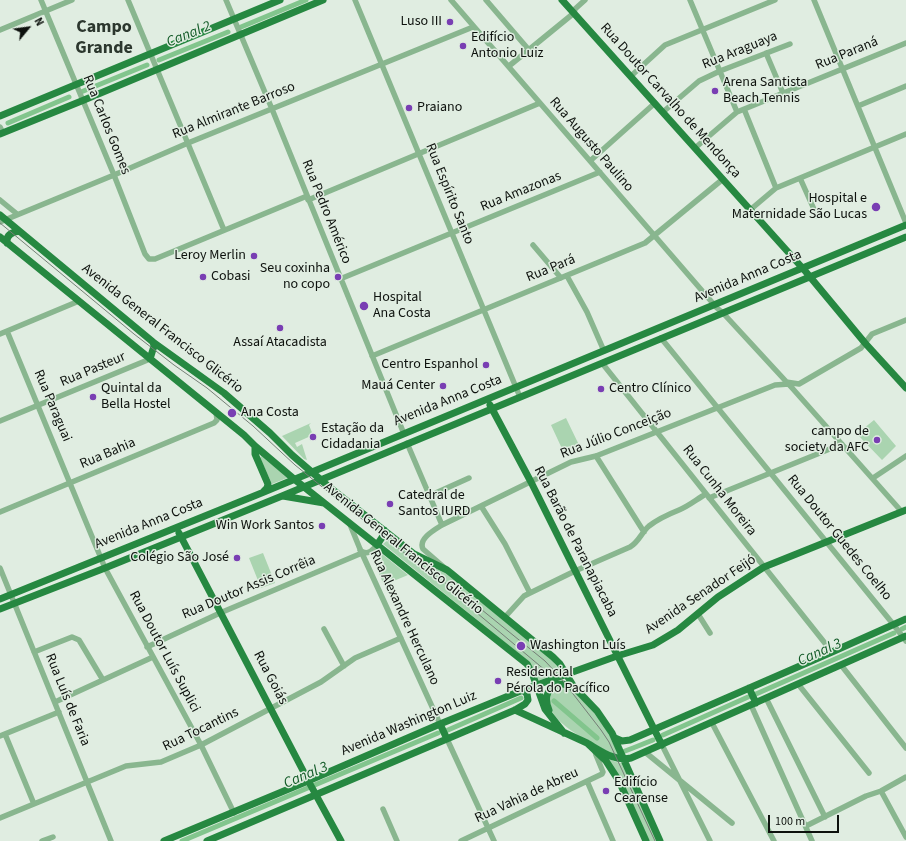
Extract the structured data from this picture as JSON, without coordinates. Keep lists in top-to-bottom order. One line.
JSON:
{"streets":{"main road":["Rua Doutor Carvalho de Mendonça","Avenida Anna Costa","Avenida General Francisco Glicério","Rua Barão de Paranapiacaba","Avenida Senador Feijó","Rua Goiás","Avenida Washington Luiz"],"street":["Rua Araguaya","Rua Paraná","Rua Almirante Barroso","Rua Carlos Gomes","Rua Augusto Paulino","Rua Amazonas","Rua Espírito Santo","Rua Pedro Américo","Rua Pará","Rua Pasteur","Rua Paraguai","Rua Júlio Conceição","Rua Bahia","Rua Cunha Moreira","Rua Doutor Guedes Coelho","Rua Doutor Assis Corrêia","Rua Alexandre Herculano","Rua Doutor Luís Suplici","Rua Luís de Faria","Rua Tocantins","Rua Vahia de Abreu"]},"crossings":[["Rua Araguaya","Rua Doutor Carvalho de Mendonça"],["Rua Paraná","Rua Doutor Carvalho de Mendonça"],["Rua Doutor Carvalho de Mendonça","Rua Pará"],["Rua Doutor Carvalho de Mendonça","Avenida Anna Costa"],["Rua Almirante Barroso","Rua Carlos Gomes"],["Rua Almirante Barroso","Rua Augusto Paulino"],["Rua Almirante Barroso","Rua Espírito Santo"],["Rua Almirante Barroso","Rua Pedro Américo"],["Rua Almirante Barroso","Avenida General Francisco Glicério"],["Rua Augusto Paulino","Rua Amazonas"],["Rua Augusto Paulino","Rua Pará"],["Rua Augusto Paulino","Avenida Anna Costa"],["Rua Augusto Paulino","Rua Júlio Conceição"],["Rua Augusto Paulino","Avenida Senador Feijó"],["Rua Amazonas","Rua Espírito Santo"],["Rua Amazonas","Rua Pedro Américo"],["Rua Espírito Santo","Rua Pará"],["Rua Espírito Santo","Avenida Anna Costa"],["Rua Pedro Américo","Rua Pará"],["Rua Pedro Américo","Avenida Anna Costa"],["Avenida Anna Costa","Avenida General Francisco Glicério"],["Avenida Anna Costa","Rua Paraguai"],["Avenida Anna Costa","Rua Cunha Moreira"],["Avenida Anna Costa","Rua Doutor Guedes Coelho"],["Avenida Anna Costa","Rua Barão de Paranapiacaba"],["Avenida Anna Costa","Rua Doutor Luís Suplici"],["Avenida Anna Costa","Rua Goiás"],["Avenida Anna Costa","Rua Luís de Faria"],["Avenida General Francisco Glicério","Rua Pasteur"],["Avenida General Francisco Glicério","Rua Júlio Conceição"],["Avenida General Francisco Glicério","Rua Bahia"],["Avenida General Francisco Glicério","Rua Doutor Assis Corrêia"],["Avenida General Francisco Glicério","Rua Alexandre Herculano"],["Avenida General Francisco Glicério","Avenida Washington Luiz"],["Rua Pasteur","Rua Paraguai"],["Rua Paraguai","Rua Bahia"],["Rua Paraguai","Rua Doutor Luís Suplici"],["Rua Júlio Conceição","Rua Cunha Moreira"],["Rua Júlio Conceição","Rua Doutor Guedes Coelho"],["Rua Júlio Conceição","Rua Barão de Paranapiacaba"],["Rua Cunha Moreira","Avenida Senador Feijó"],["Rua Doutor Guedes Coelho","Avenida Senador Feijó"],["Rua Barão de Paranapiacaba","Avenida Senador Feijó"],["Rua Doutor Assis Corrêia","Rua Alexandre Herculano"],["Rua Doutor Assis Corrêia","Rua Doutor Luís Suplici"],["Rua Doutor Assis Corrêia","Rua Goiás"],["Avenida Senador Feijó","Avenida Washington Luiz"],["Rua Alexandre Herculano","Avenida Washington Luiz"],["Rua Alexandre Herculano","Rua Tocantins"],["Rua Doutor Luís Suplici","Avenida Washington Luiz"],["Rua Doutor Luís Suplici","Rua Tocantins"],["Rua Goiás","Avenida Washington Luiz"],["Rua Goiás","Rua Tocantins"],["Rua Luís de Faria","Rua Tocantins"]],"districts":["Campo Grande"],"water":["Canal 2","Canal 3"],"places":["Luso III","Edifício Antonio Luiz","Arena Santista Beach Tennis","Praiano","Hospital e Maternidade São Lucas","Leroy Merlin","Cobasi","Seu coxinha no copo","Hospital Ana Costa","Assaí Atacadista","Centro Espanhol","Mauá Center","Centro Clínico","Quintal da Bella Hostel","Ana Costa","Estação da Cidadania","campo de society da AFC","Catedral de Santos IURD","Win Work Santos","Colégio São José","Washington Luís","Residencial Pérola do Pacífico","Edifício Cearense"],"scale_bar":"100 m","north":"top right"}
